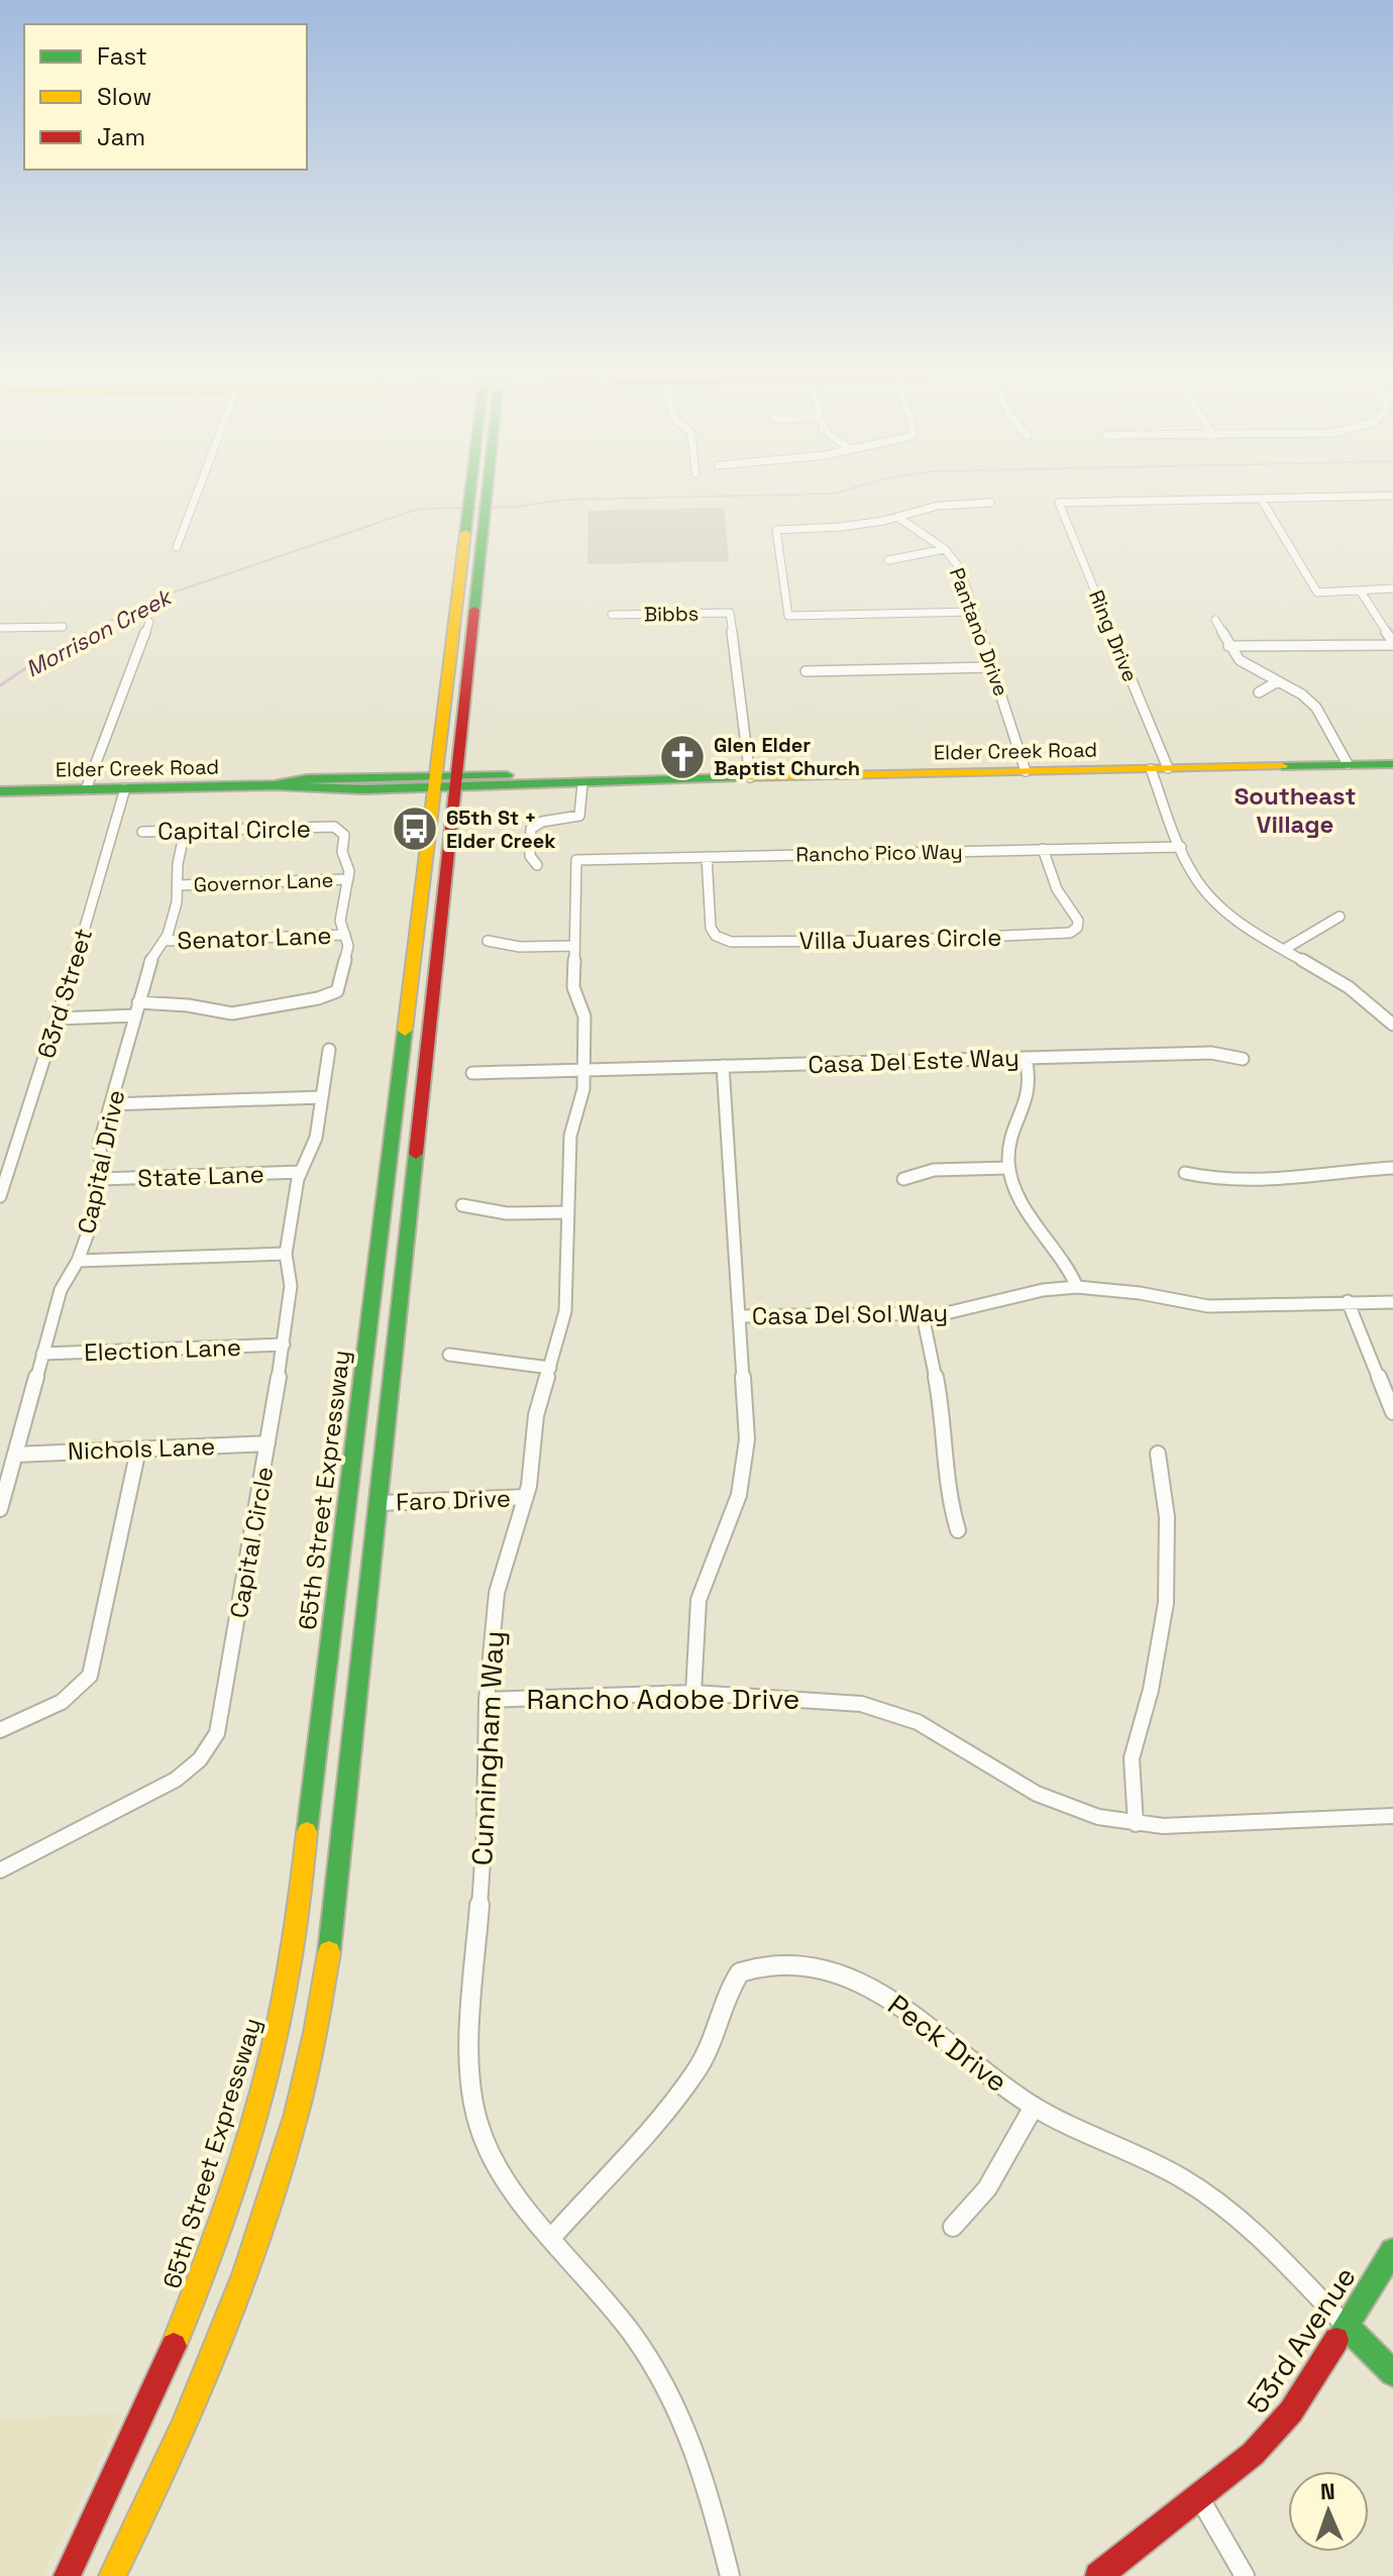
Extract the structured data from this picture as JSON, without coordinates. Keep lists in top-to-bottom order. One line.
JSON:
{"streets":{"main road":["Elder Creek Road","65th Street Expressway","Peck Drive","53rd Avenue"],"street":["Bibbs","Pantano Drive","Ring Drive","Capital Circle","Rancho Pico Way","Governor Lane","Senator Lane","Villa Juares Circle","63rd Street","Casa Del Este Way","Capital Drive","State Lane","Casa Del Sol Way","Election Lane","Nichols Lane","Faro Drive","Rancho Adobe Drive","Cunningham Way"]},"crossings":[["Bibbs","Elder Creek Road"],["Pantano Drive","Elder Creek Road"],["Ring Drive","Elder Creek Road"],["Elder Creek Road","63rd Street"],["Elder Creek Road","65th Street Expressway"],["Capital Circle","Governor Lane"],["Capital Circle","Senator Lane"],["Capital Circle","Capital Drive"],["Capital Circle","State Lane"],["Capital Circle","Election Lane"],["Capital Circle","Nichols Lane"],["Rancho Pico Way","Villa Juares Circle"],["Rancho Pico Way","Cunningham Way"],["Governor Lane","Capital Drive"],["Senator Lane","Capital Drive"],["Casa Del Este Way","Cunningham Way"],["Capital Drive","State Lane"],["Capital Drive","Election Lane"],["Capital Drive","Nichols Lane"],["65th Street Expressway","Faro Drive"],["Faro Drive","Cunningham Way"],["Rancho Adobe Drive","Cunningham Way"],["Cunningham Way","Peck Drive"],["Peck Drive","53rd Avenue"]],"districts":["Southeast Village"],"water":["Morrison Creek"],"places":{"church":["Glen Elder Baptist Church"],"bus stop":["65th St + Elder Creek"]},"legend":["Fast","Slow","Jam"],"north":"top"}
